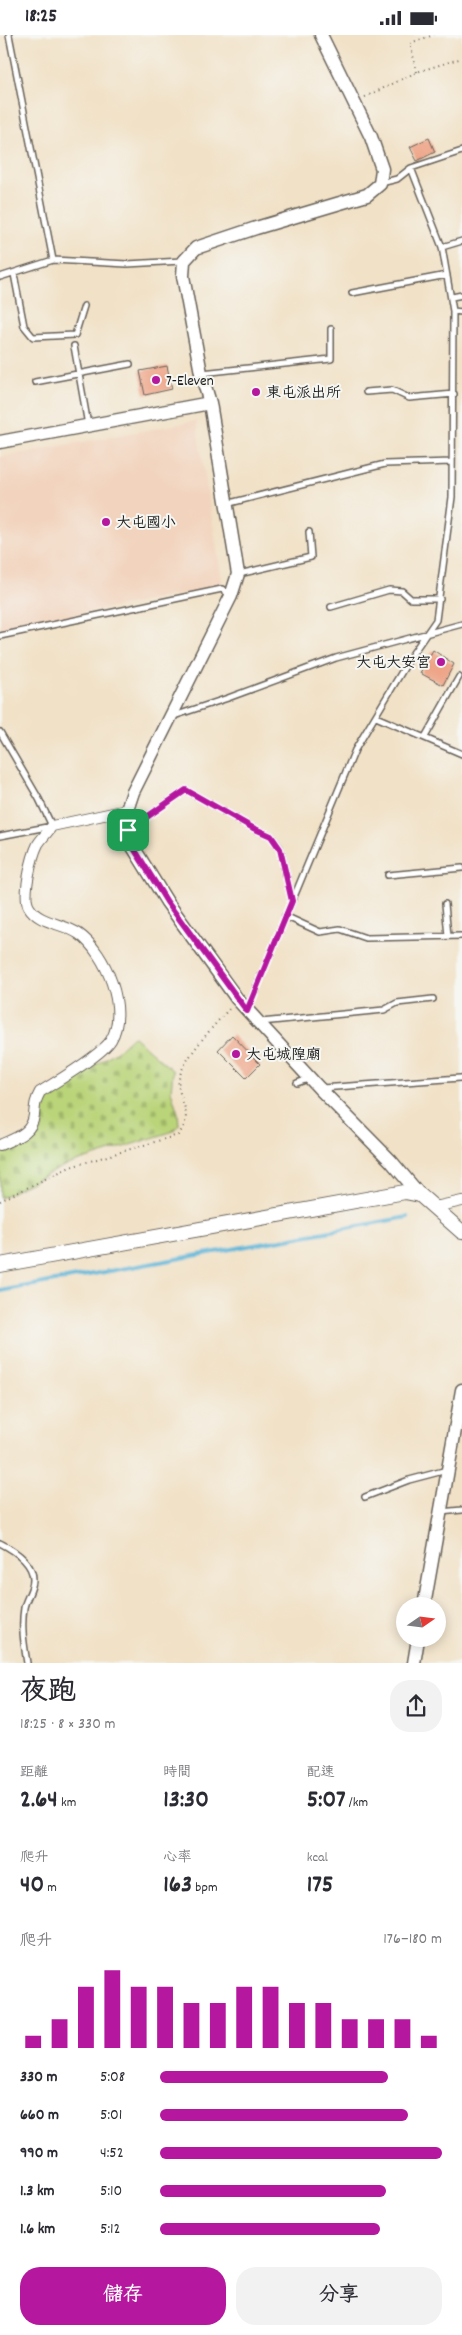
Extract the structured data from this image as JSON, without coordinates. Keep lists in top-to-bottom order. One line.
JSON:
{"places":["7-Eleven","東屯派出所","大屯國小","大屯大安宮","大屯城隍廟"],"north":"right","page":{"status":"18:25","heading":["夜跑","18:25 · 8 × 330 m"],"stats":[["距離","2.64 km"],["時間","13:30"],["配速","5:07 /km"],["爬升","40 m"],["心率","163 bpm"],["kcal","175"]],"chart":["爬升","176–180 m"],"list":[{"name":"330 m","note":"5:08"},{"name":"660 m","note":"5:01"},{"name":"990 m","note":"4:52"},{"name":"1.3 km","note":"5:10"},{"name":"1.6 km","note":"5:12"}],"buttons":["儲存","分享"]}}
